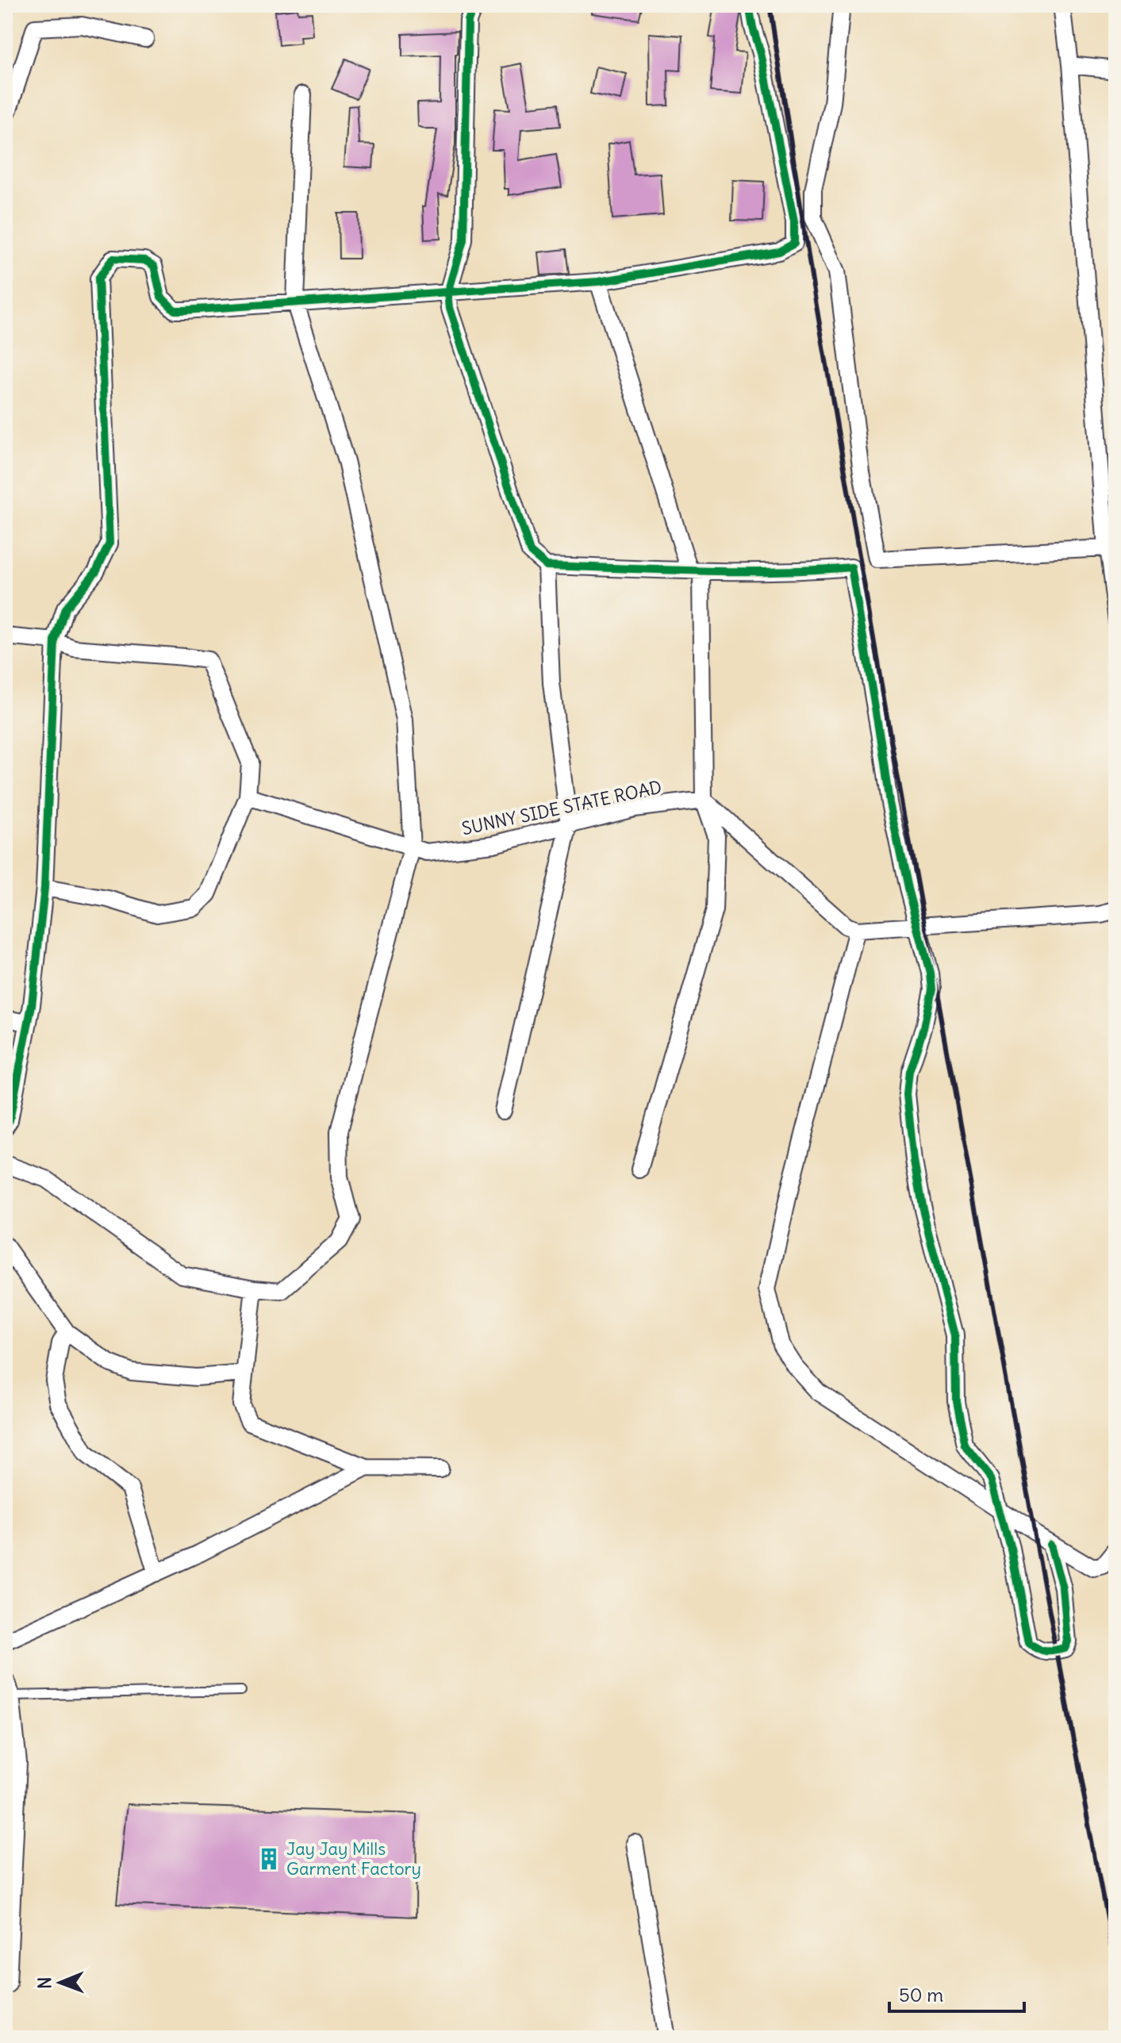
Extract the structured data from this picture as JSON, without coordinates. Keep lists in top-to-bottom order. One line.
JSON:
{"streets":{"street":["SUNNY SIDE STATE ROAD"]},"places":{"building":["Jay Jay Mills Garment Factory"]},"scale_bar":"50 m","north":"left"}
